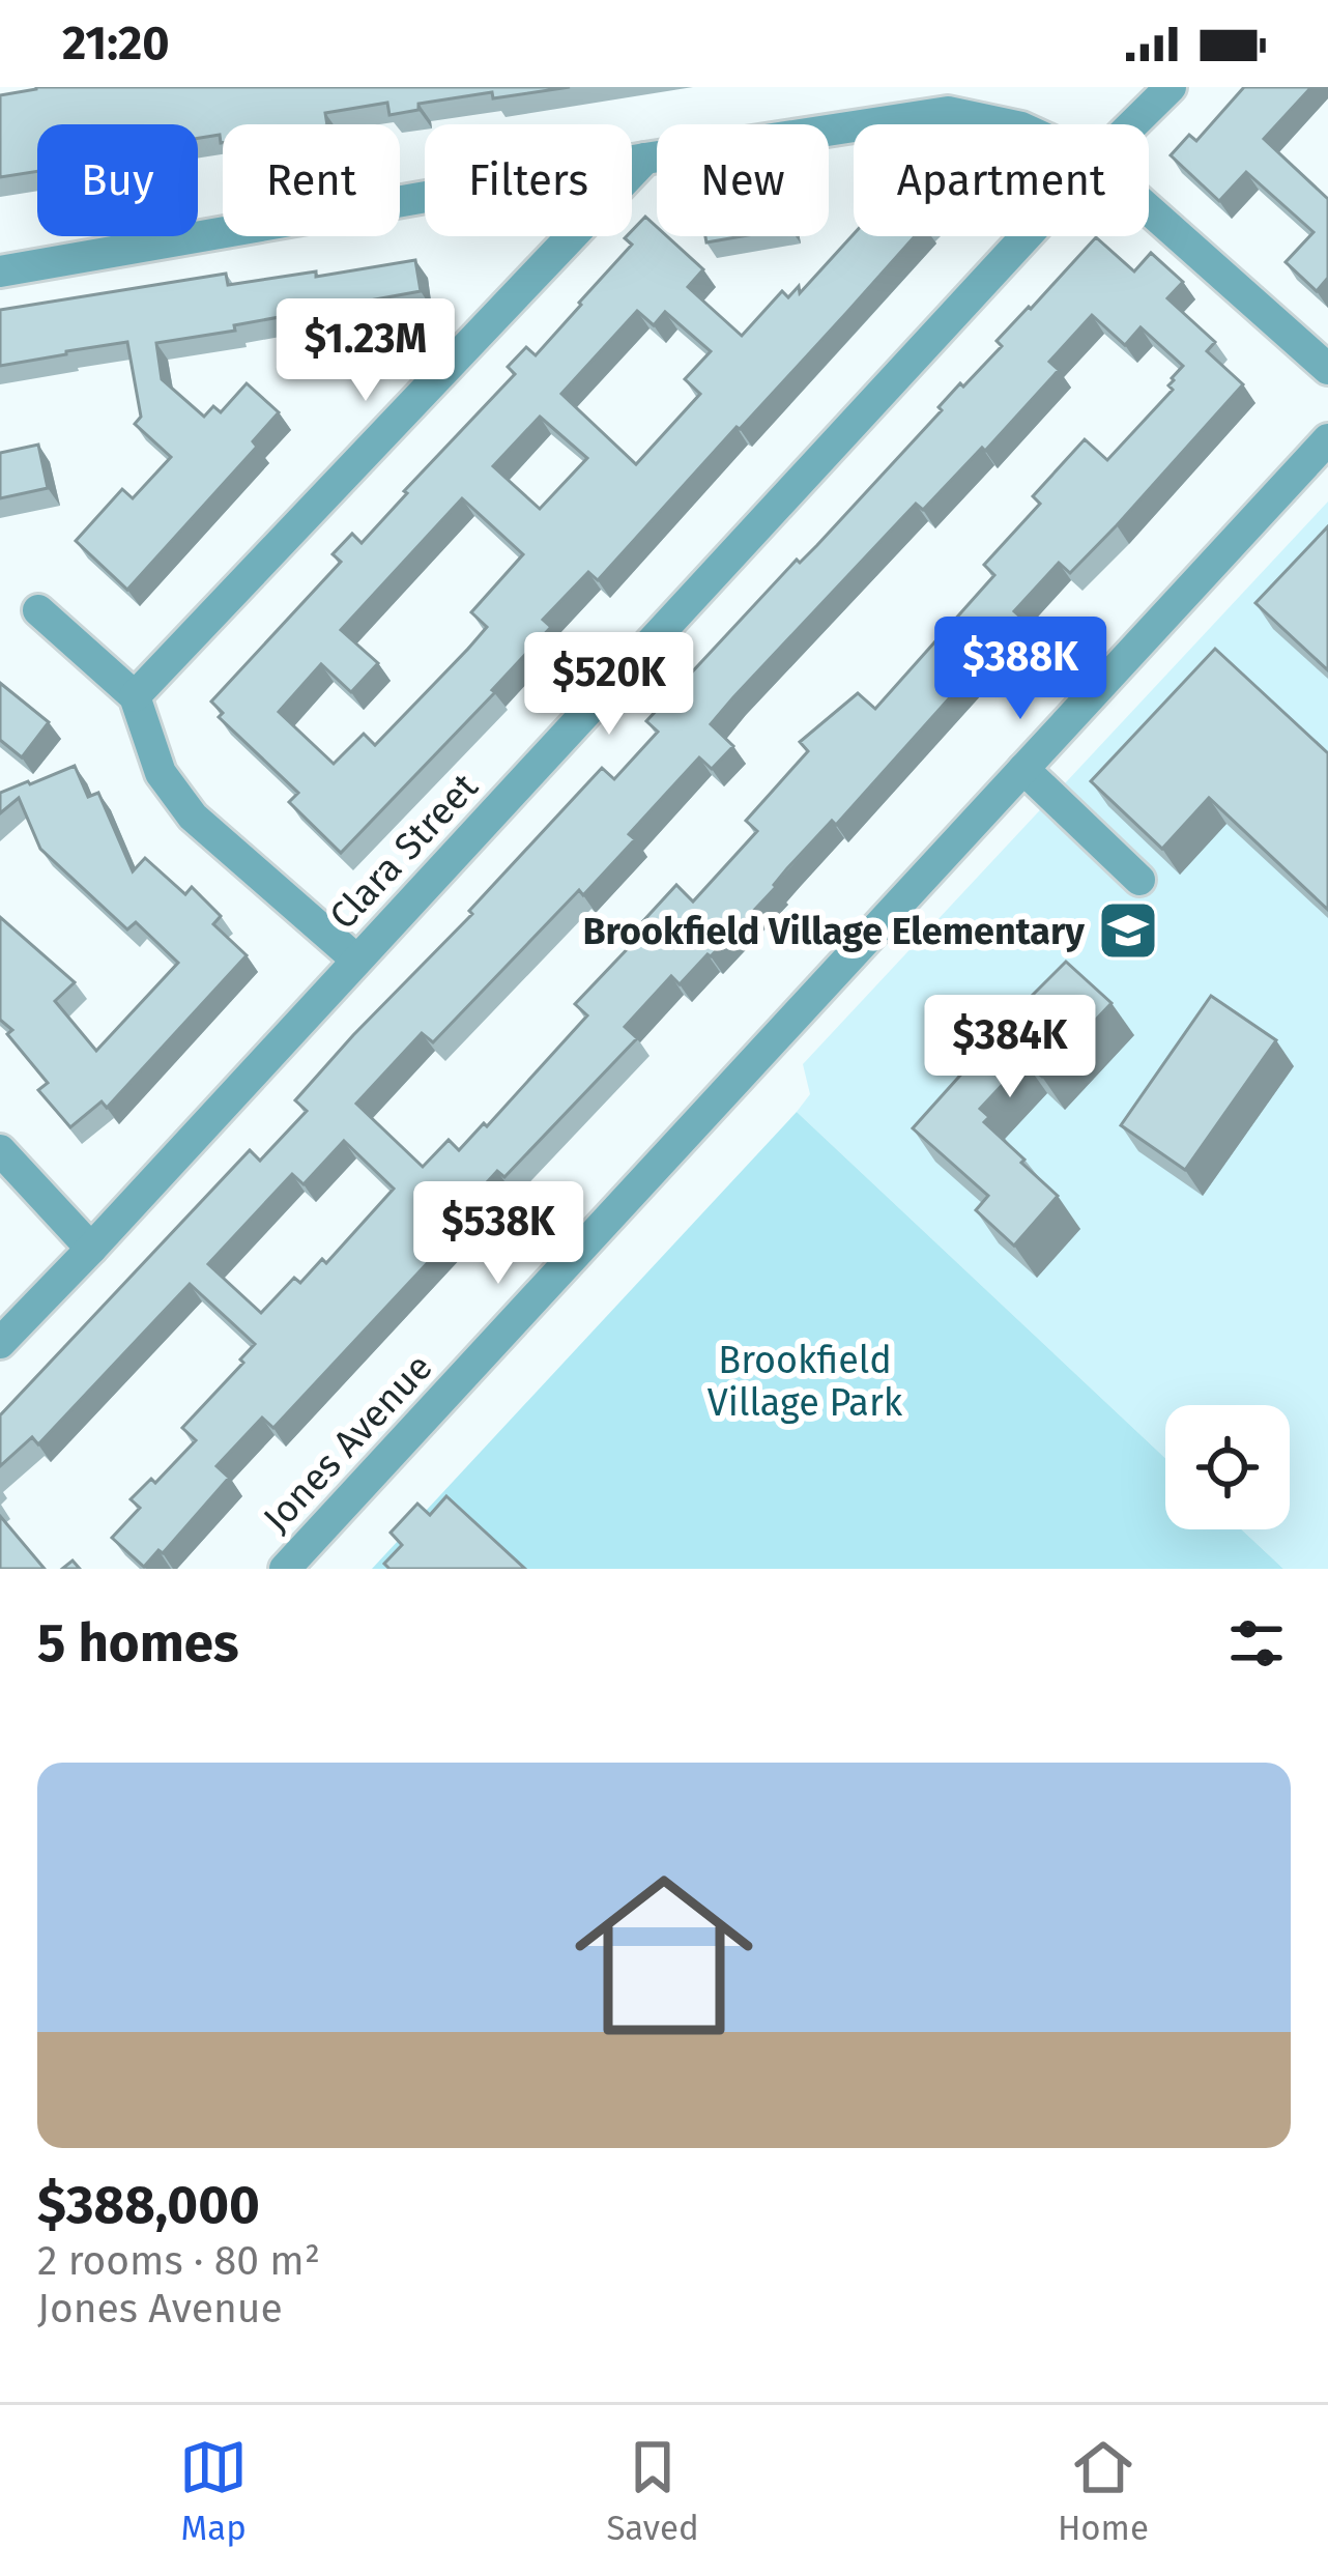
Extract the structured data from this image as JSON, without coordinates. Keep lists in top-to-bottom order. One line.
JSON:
{"streets":{"street":["Clara Street","Jones Avenue"]},"parks":["Brookfield Village Park"],"places":{"school or university":["Brookfield Village Elementary"]},"page":{"status":"21:20","chip":["Buy","Rent","Filters","New","Apartment"],"price":["$1.23M","$388K","$520K","$384K","$538K"],"heading":"5 homes","list":[{"name":"$388,000","note":"2 rooms · 80 m² · Jones Avenue"}],"tabs":["Map","Saved","Home"]}}
